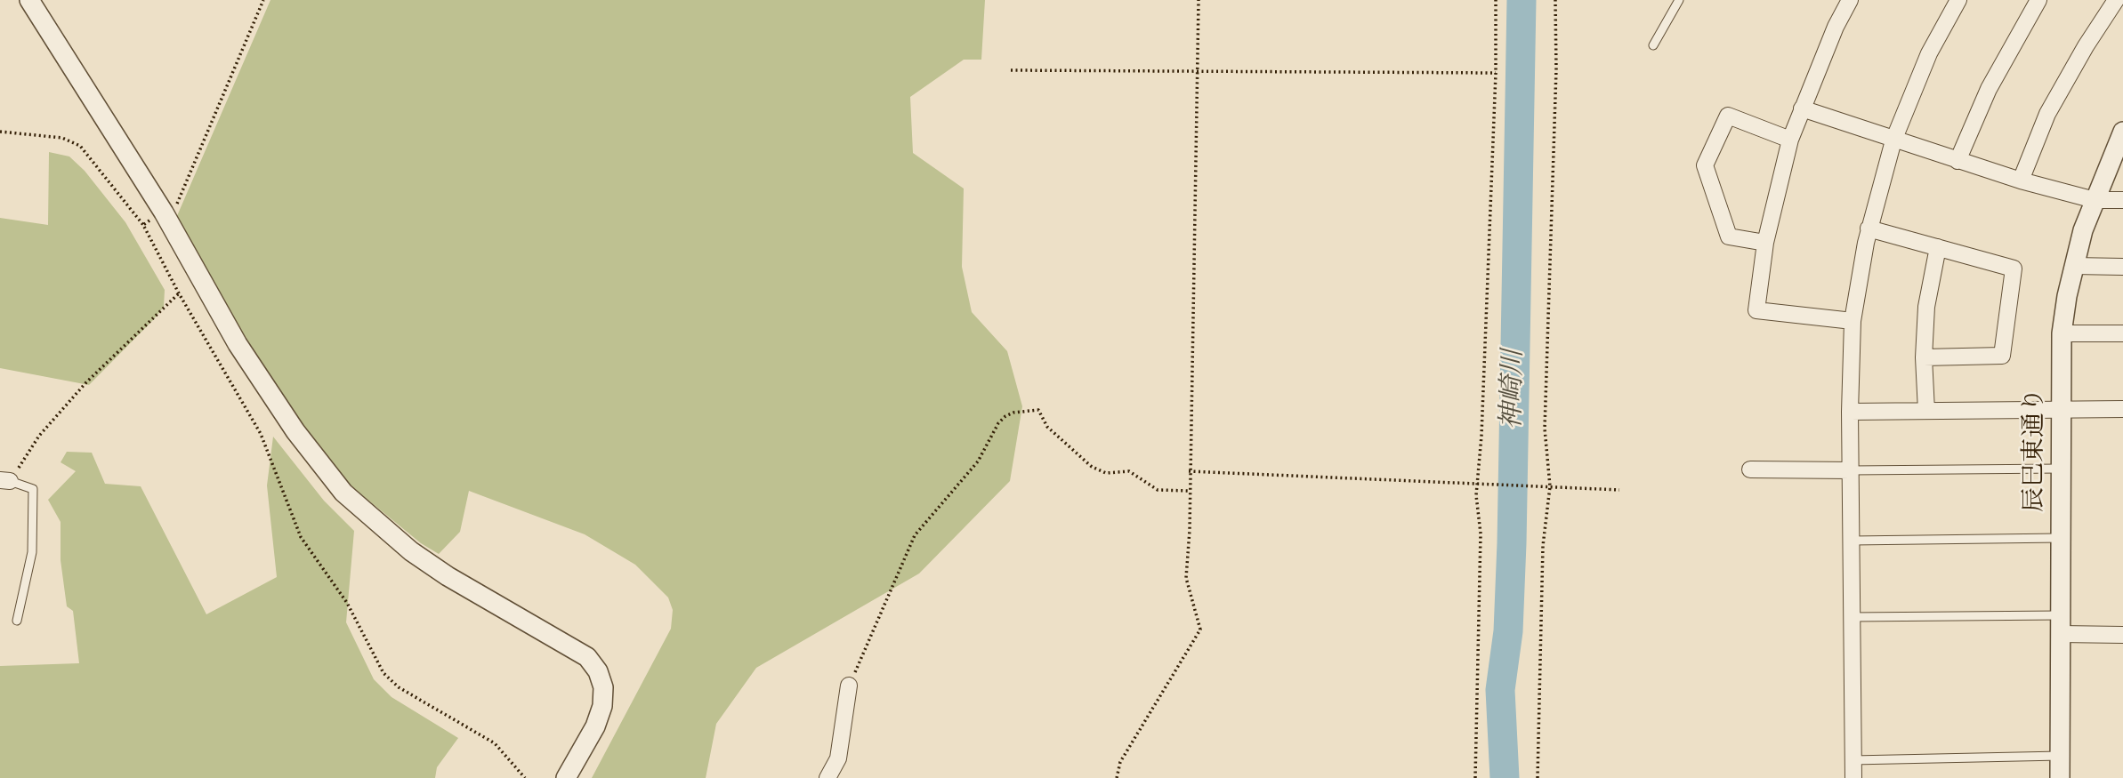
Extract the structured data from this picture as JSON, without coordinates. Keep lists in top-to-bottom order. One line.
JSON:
{"streets":{"street":["辰巳東通り"]},"water":["神崎川"]}
